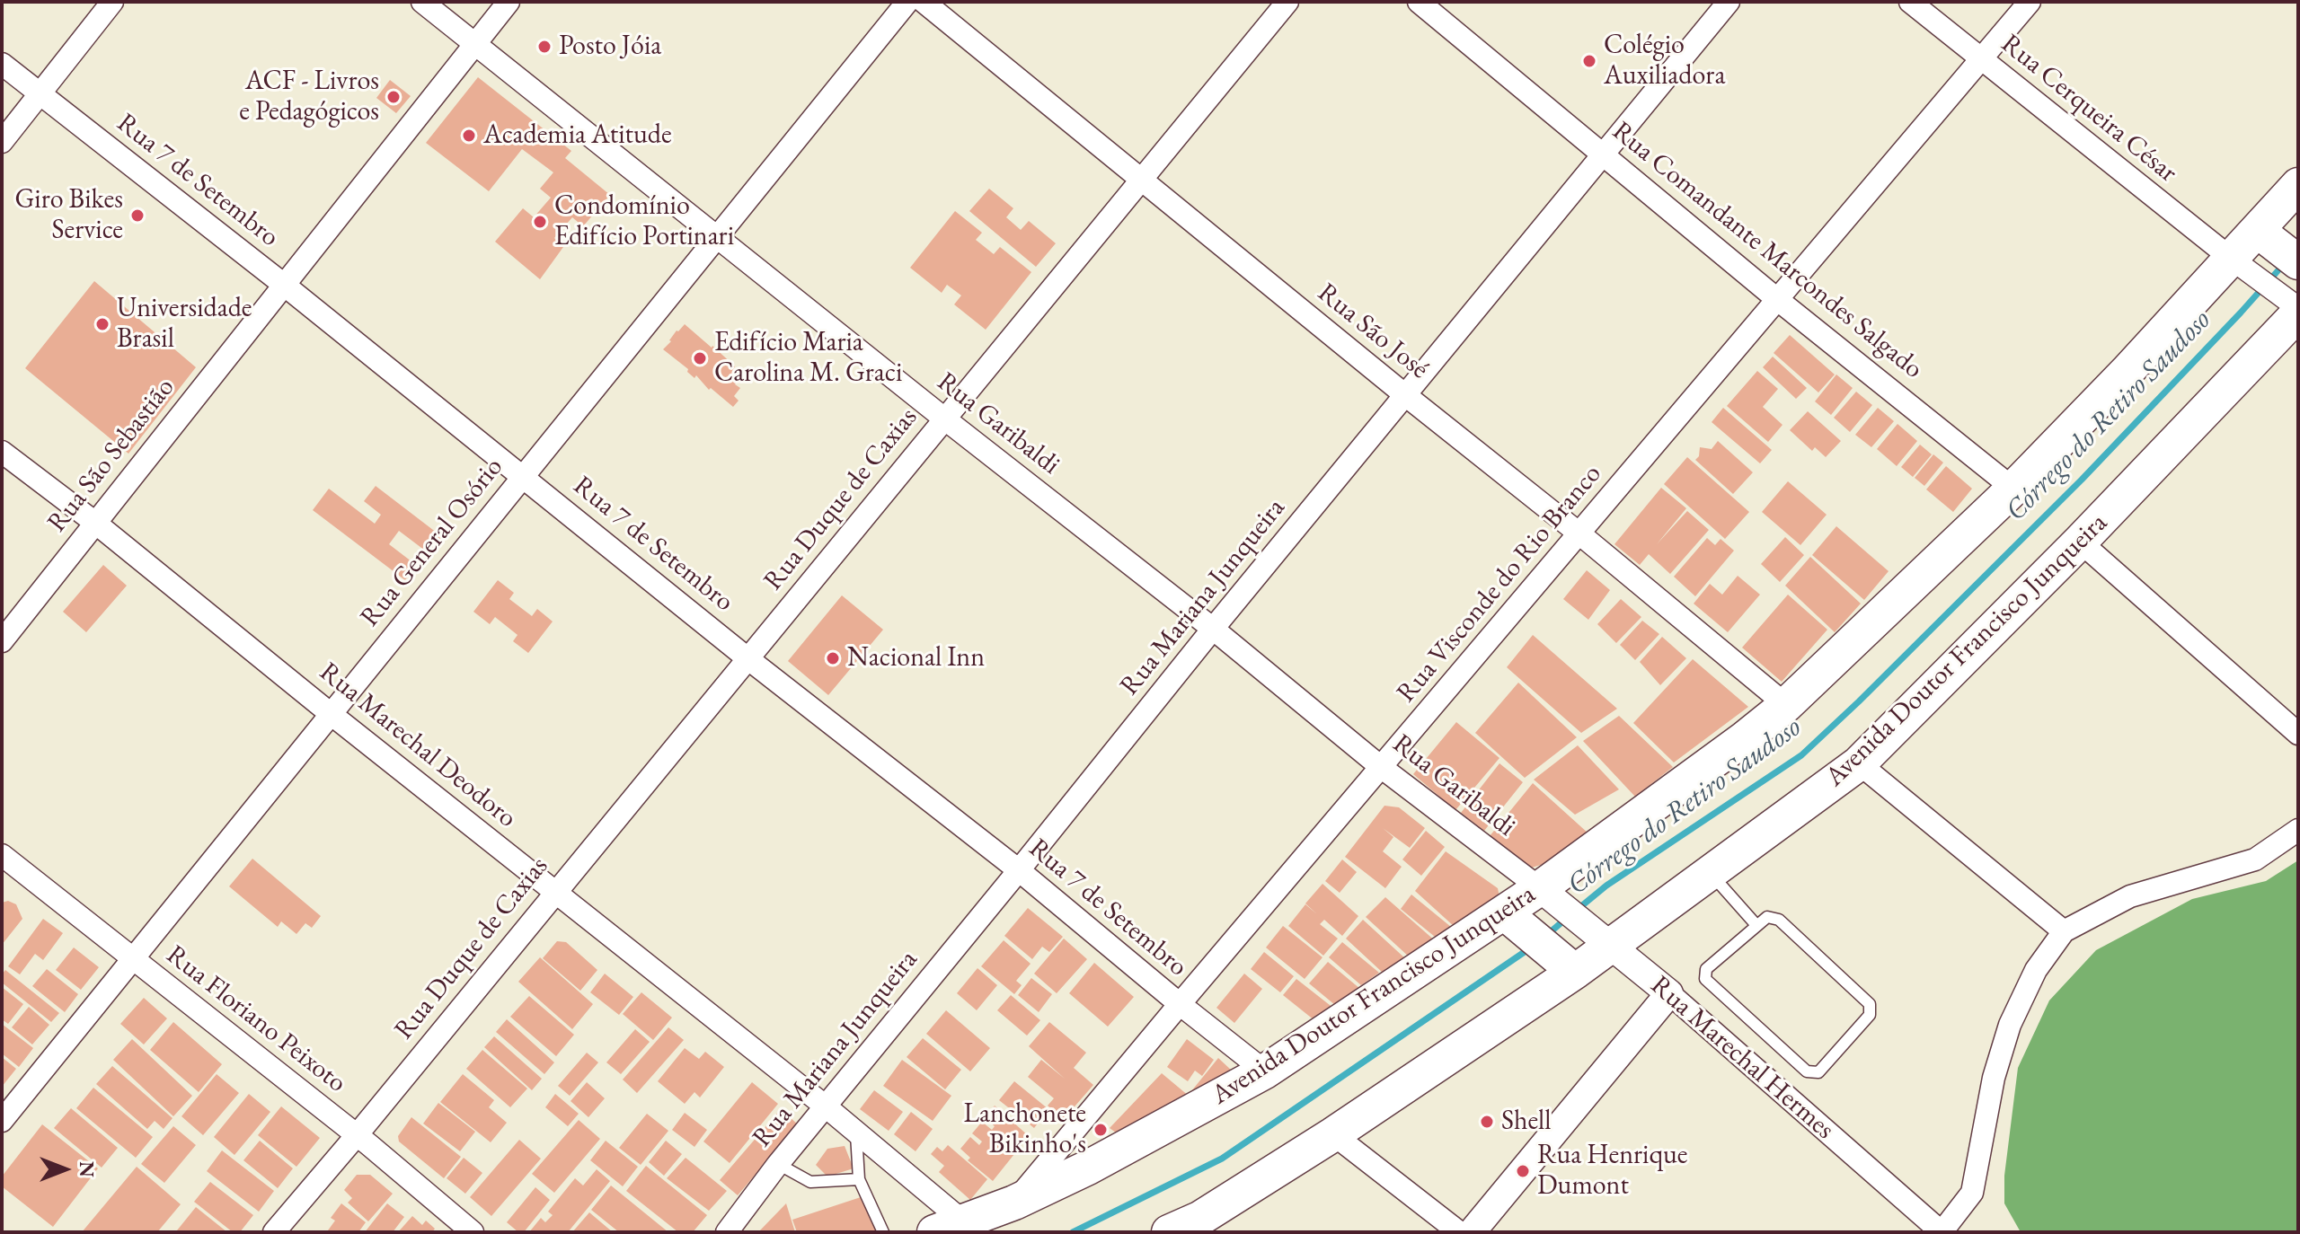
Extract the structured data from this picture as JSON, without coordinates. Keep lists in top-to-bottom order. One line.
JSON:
{"streets":{"main road":["Avenida Doutor Francisco Junqueira"],"street":["Rua Cerqueira César","Rua 7 de Setembro","Rua Comandante Marcondes Salgado","Rua São José","Rua Garibaldi","Rua São Sebastião","Rua Duque de Caxias","Rua General Osório","Rua Visconde do Rio Branco","Rua Mariana Junqueira","Rua Marechal Deodoro","Rua Floriano Peixoto","Rua Marechal Hermes"]},"crossings":[["Rua Cerqueira César","Rua Visconde do Rio Branco"],["Rua Cerqueira César","Avenida Doutor Francisco Junqueira"],["Rua 7 de Setembro","Rua São Sebastião"],["Rua 7 de Setembro","Rua Duque de Caxias"],["Rua 7 de Setembro","Rua General Osório"],["Rua 7 de Setembro","Rua Visconde do Rio Branco"],["Rua 7 de Setembro","Rua Mariana Junqueira"],["Rua 7 de Setembro","Avenida Doutor Francisco Junqueira"],["Rua Comandante Marcondes Salgado","Rua Visconde do Rio Branco"],["Rua Comandante Marcondes Salgado","Rua Mariana Junqueira"],["Rua Comandante Marcondes Salgado","Avenida Doutor Francisco Junqueira"],["Rua São José","Rua Duque de Caxias"],["Rua São José","Rua Visconde do Rio Branco"],["Rua São José","Rua Mariana Junqueira"],["Rua São José","Avenida Doutor Francisco Junqueira"],["Rua Garibaldi","Rua São Sebastião"],["Rua Garibaldi","Rua Duque de Caxias"],["Rua Garibaldi","Rua General Osório"],["Rua Garibaldi","Rua Visconde do Rio Branco"],["Rua Garibaldi","Rua Mariana Junqueira"],["Rua Garibaldi","Avenida Doutor Francisco Junqueira"],["Rua Garibaldi","Rua Marechal Hermes"],["Rua São Sebastião","Rua Marechal Deodoro"],["Rua Duque de Caxias","Rua Marechal Deodoro"],["Rua Duque de Caxias","Rua Floriano Peixoto"],["Rua General Osório","Rua Marechal Deodoro"],["Rua General Osório","Rua Floriano Peixoto"],["Rua Visconde do Rio Branco","Avenida Doutor Francisco Junqueira"],["Rua Mariana Junqueira","Rua Marechal Deodoro"],["Avenida Doutor Francisco Junqueira","Rua Marechal Deodoro"],["Avenida Doutor Francisco Junqueira","Rua Marechal Hermes"]],"water":["Córrego do Retiro Saudoso"],"places":["Posto Jóia","Colégio Auxiliadora","ACF - Livros e Pedagógicos","Academia Atitude","Giro Bikes Service","Condomínio Edifício Portinari","Universidade Brasil","Edifício Maria Carolina M. Graci","Nacional Inn","Shell","Lanchonete Bikinho's","Rua Henrique Dumont"],"north":"right"}
